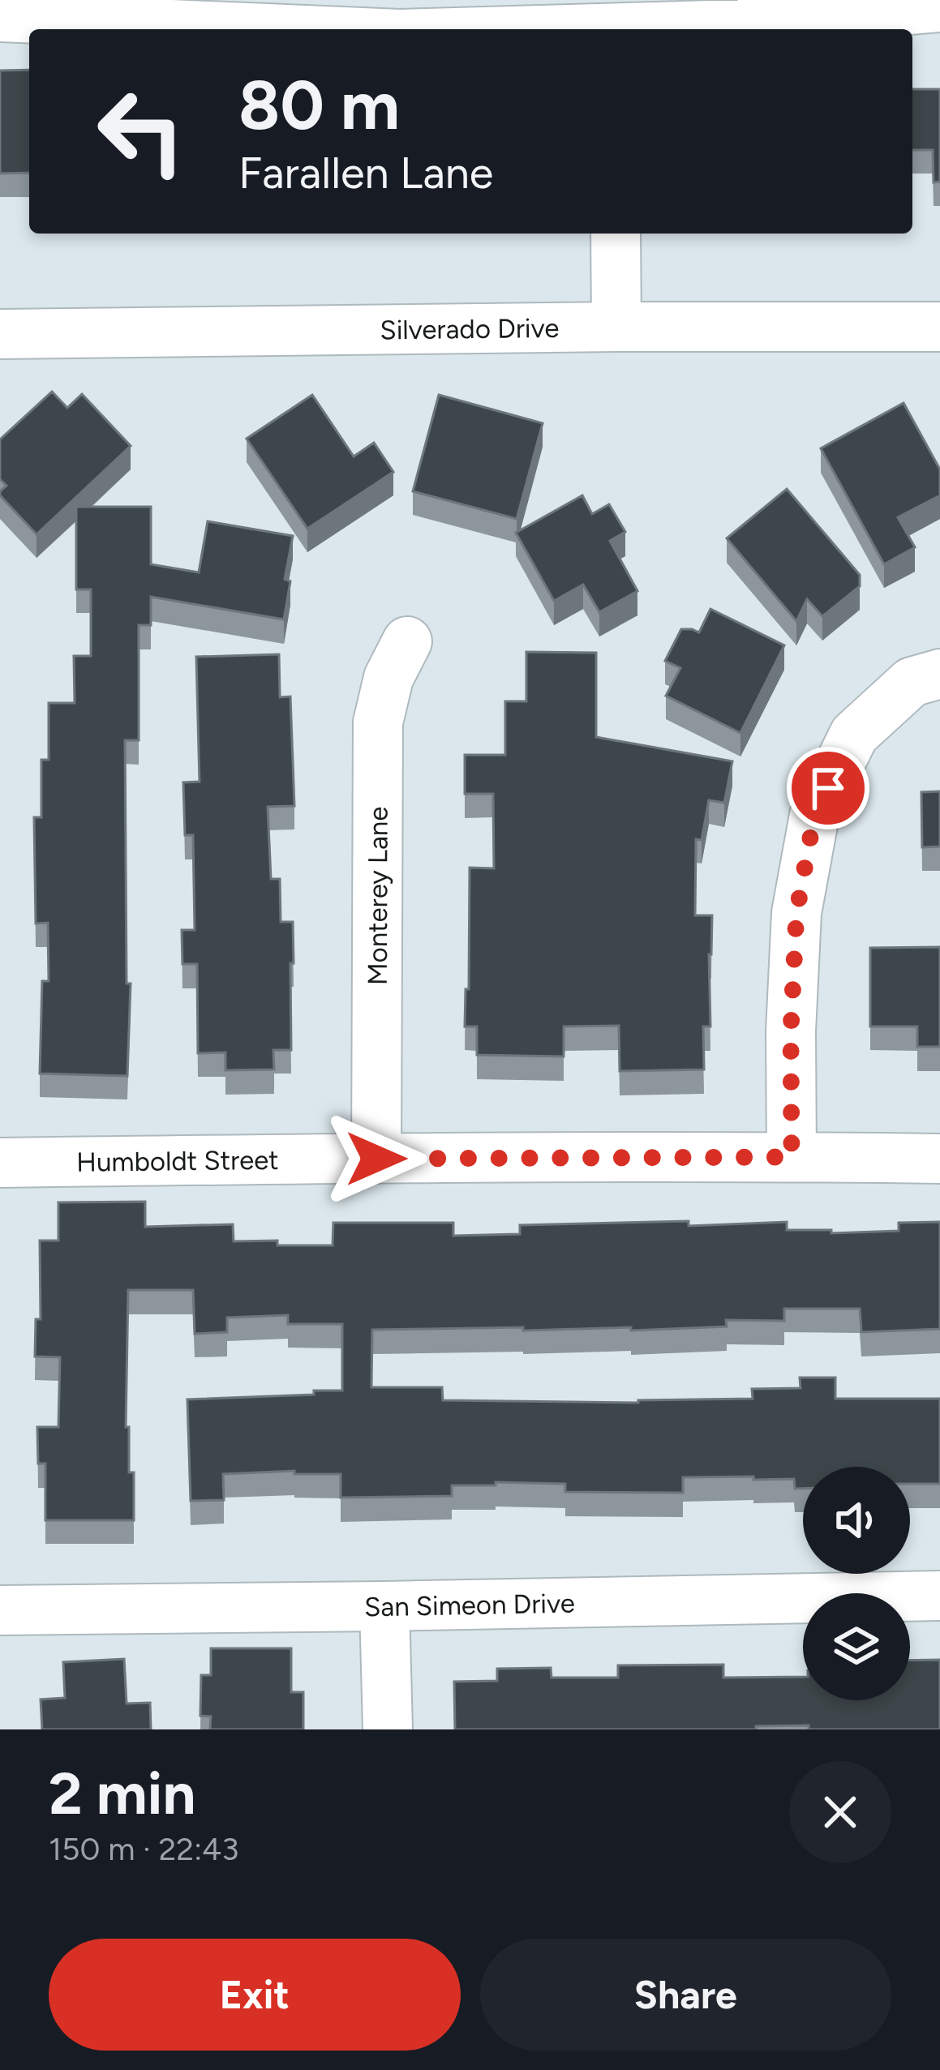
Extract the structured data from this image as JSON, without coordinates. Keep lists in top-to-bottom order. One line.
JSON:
{"streets":{"street":["Silverado Drive","Monterey Lane","Humboldt Street","San Simeon Drive"]},"crossings":[["Monterey Lane","Humboldt Street"]],"page":{"turn":["80 m","Farallen Lane"],"heading":["2 min","150 m · 22:43"],"buttons":["Exit","Share"]}}
